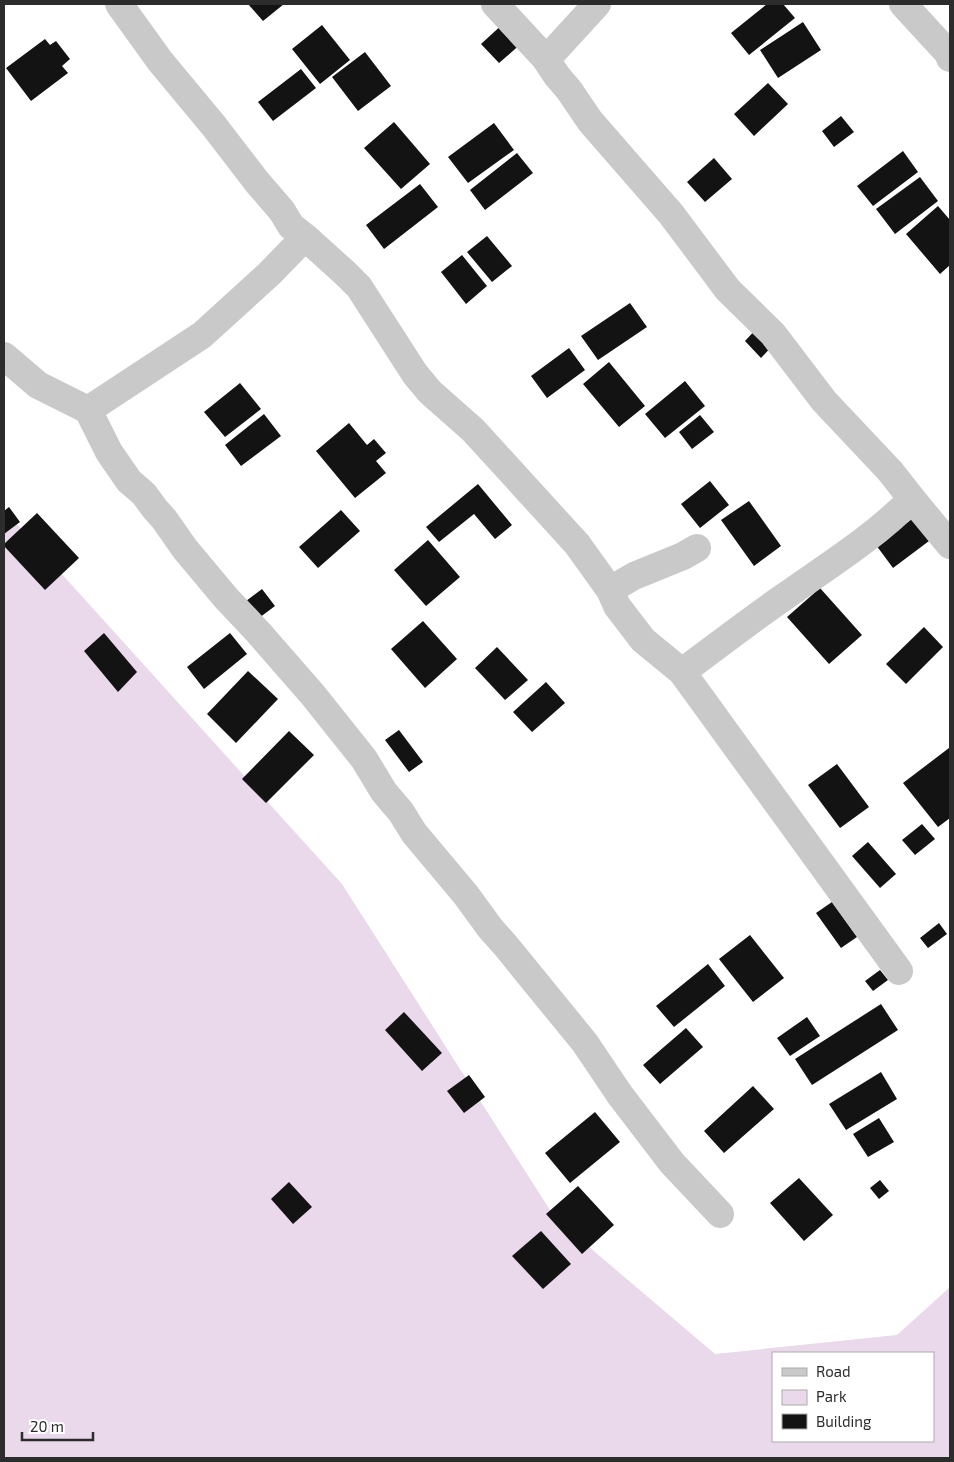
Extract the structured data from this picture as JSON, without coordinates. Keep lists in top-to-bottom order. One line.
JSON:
{"legend":["Road","Park","Building"],"scale_bar":"20 m"}
